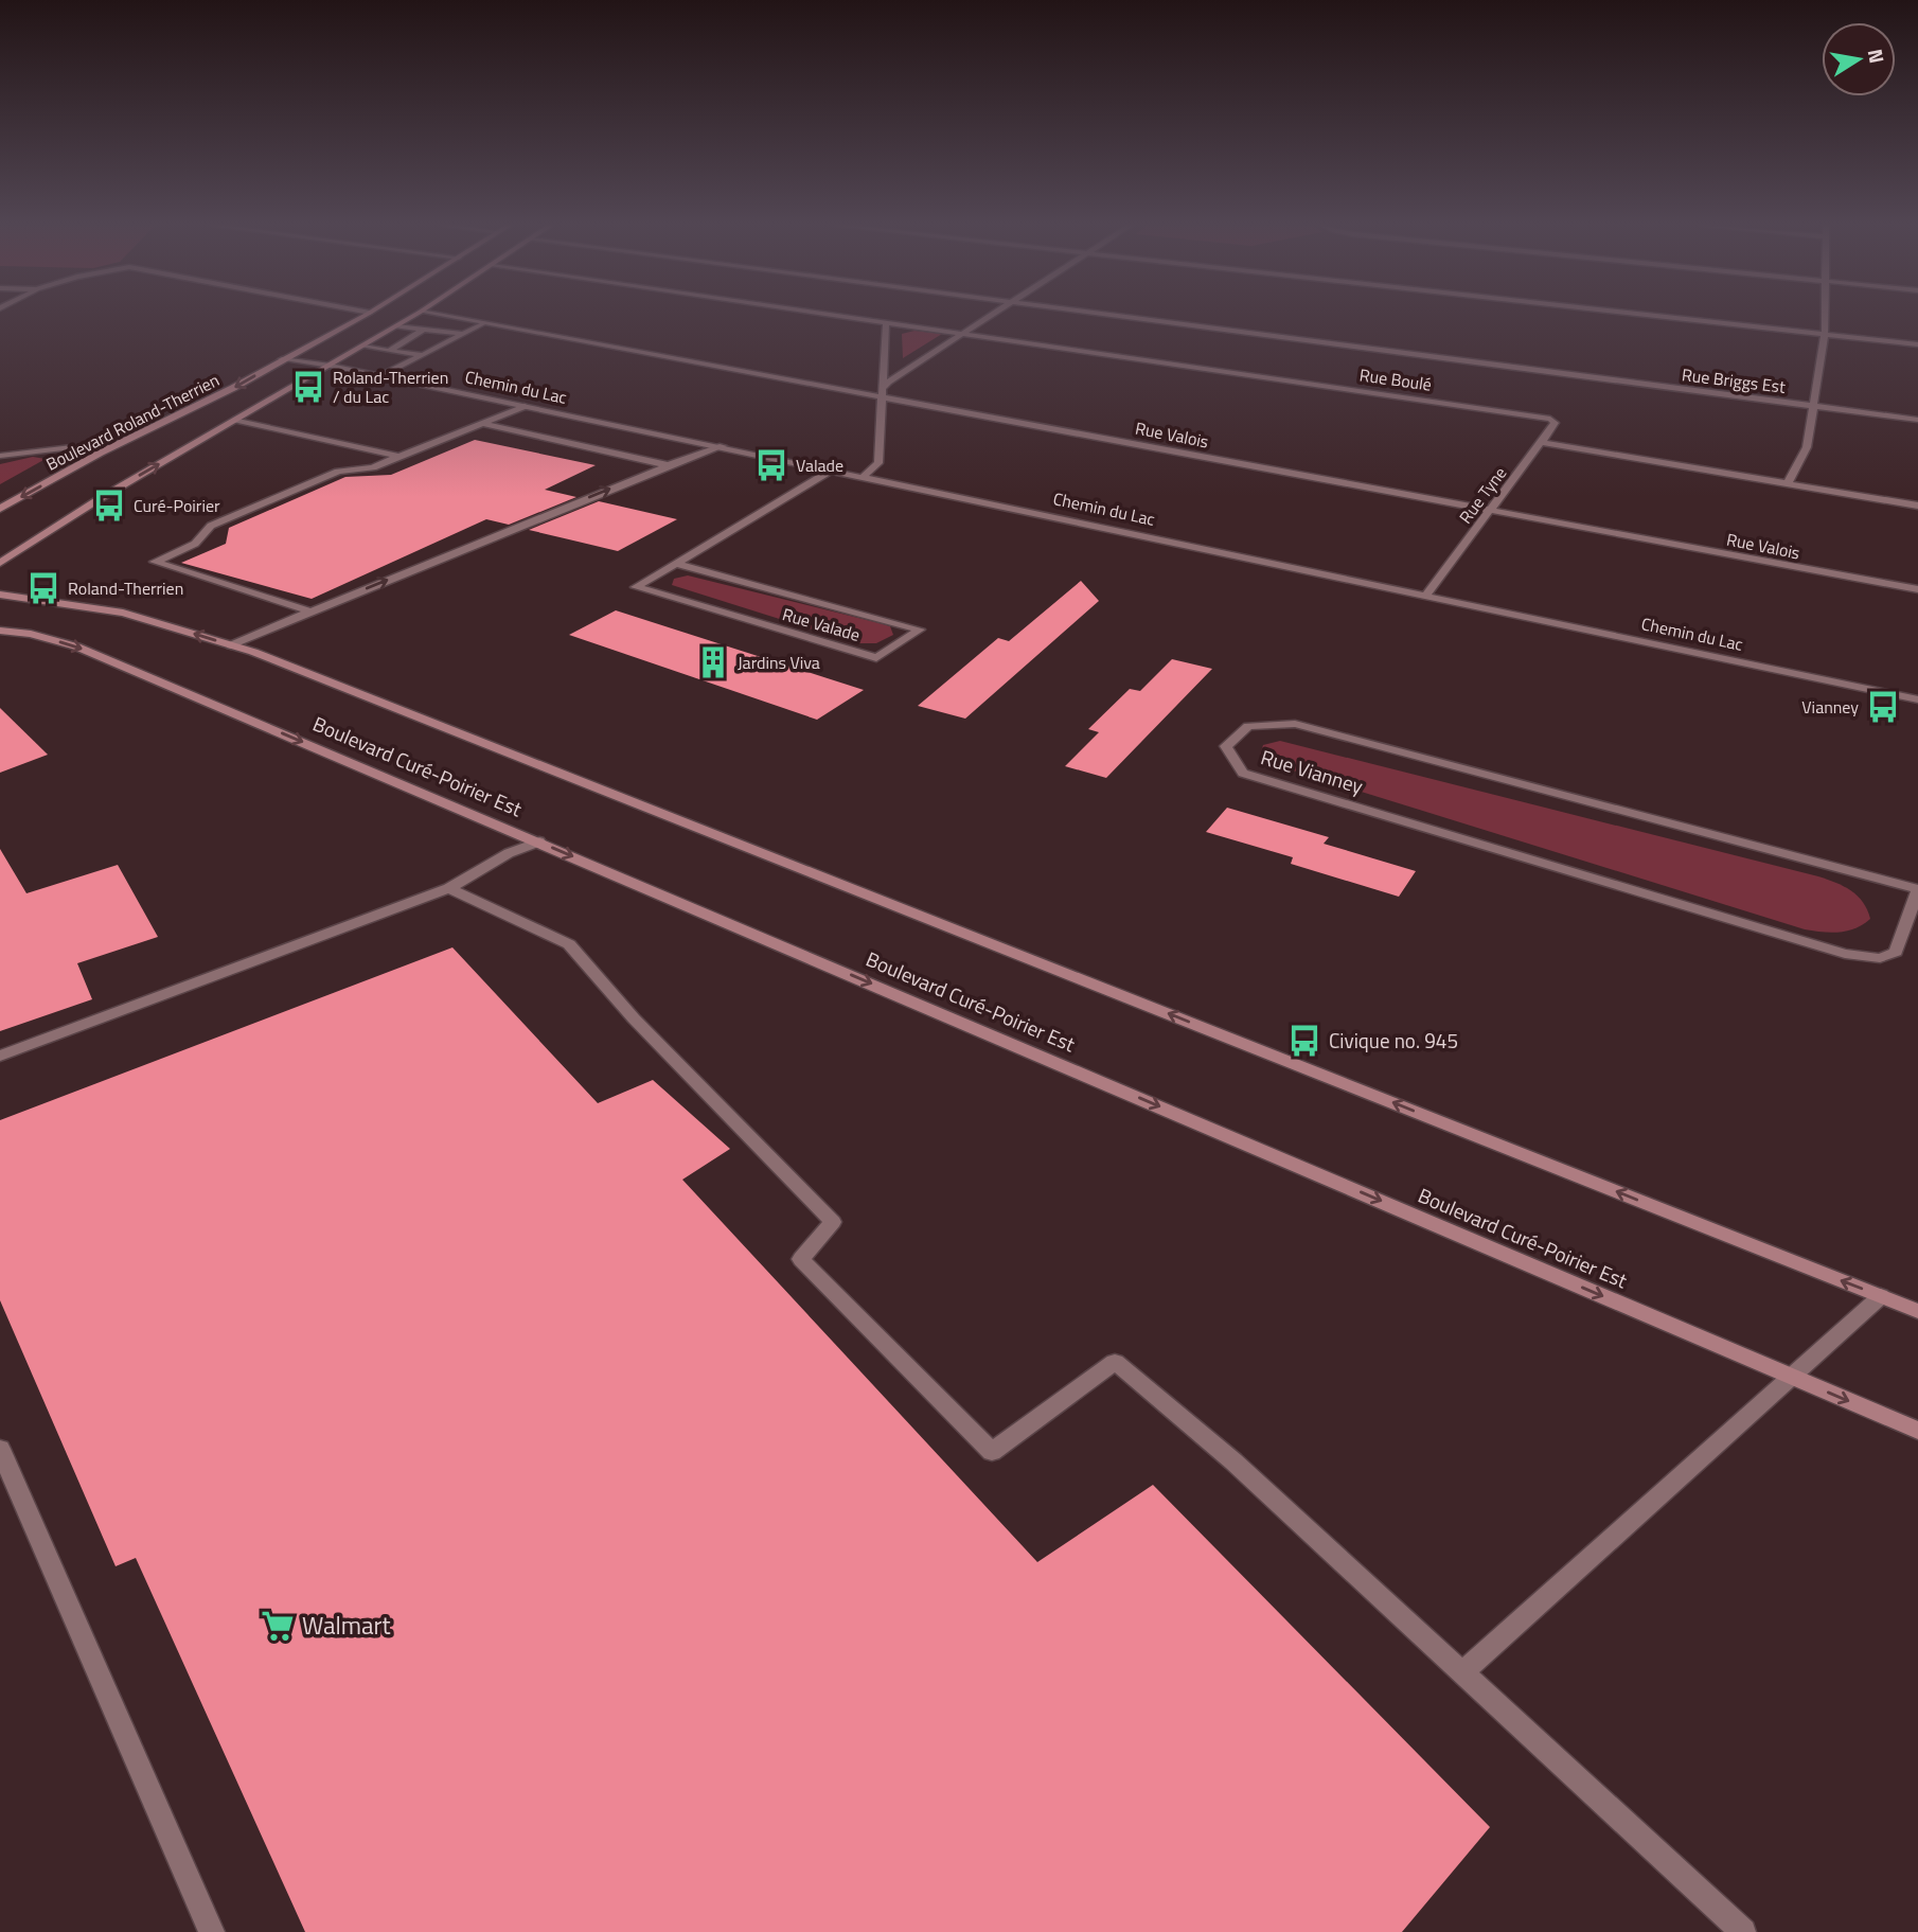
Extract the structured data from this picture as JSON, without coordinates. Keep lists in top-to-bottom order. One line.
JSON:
{"streets":{"main road":["Boulevard Roland-Therrien","Boulevard Curé-Poirier Est"],"street":["Rue Boulé","Rue Briggs Est","Chemin du Lac","Rue Valois","Rue Tyne","Rue Valade","Rue Vianney"]},"crossings":[["Rue Boulé","Rue Tyne"],["Chemin du Lac","Boulevard Roland-Therrien"],["Chemin du Lac","Rue Tyne"],["Chemin du Lac","Rue Valade"],["Rue Valois","Rue Tyne"]],"places":{"bus stop":["Roland-Therrien / du Lac","Valade","Curé-Poirier","Roland-Therrien","Vianney","Civique no. 945"],"building":["Jardins Viva"],"supermarket":["Walmart"]},"north":"right"}
